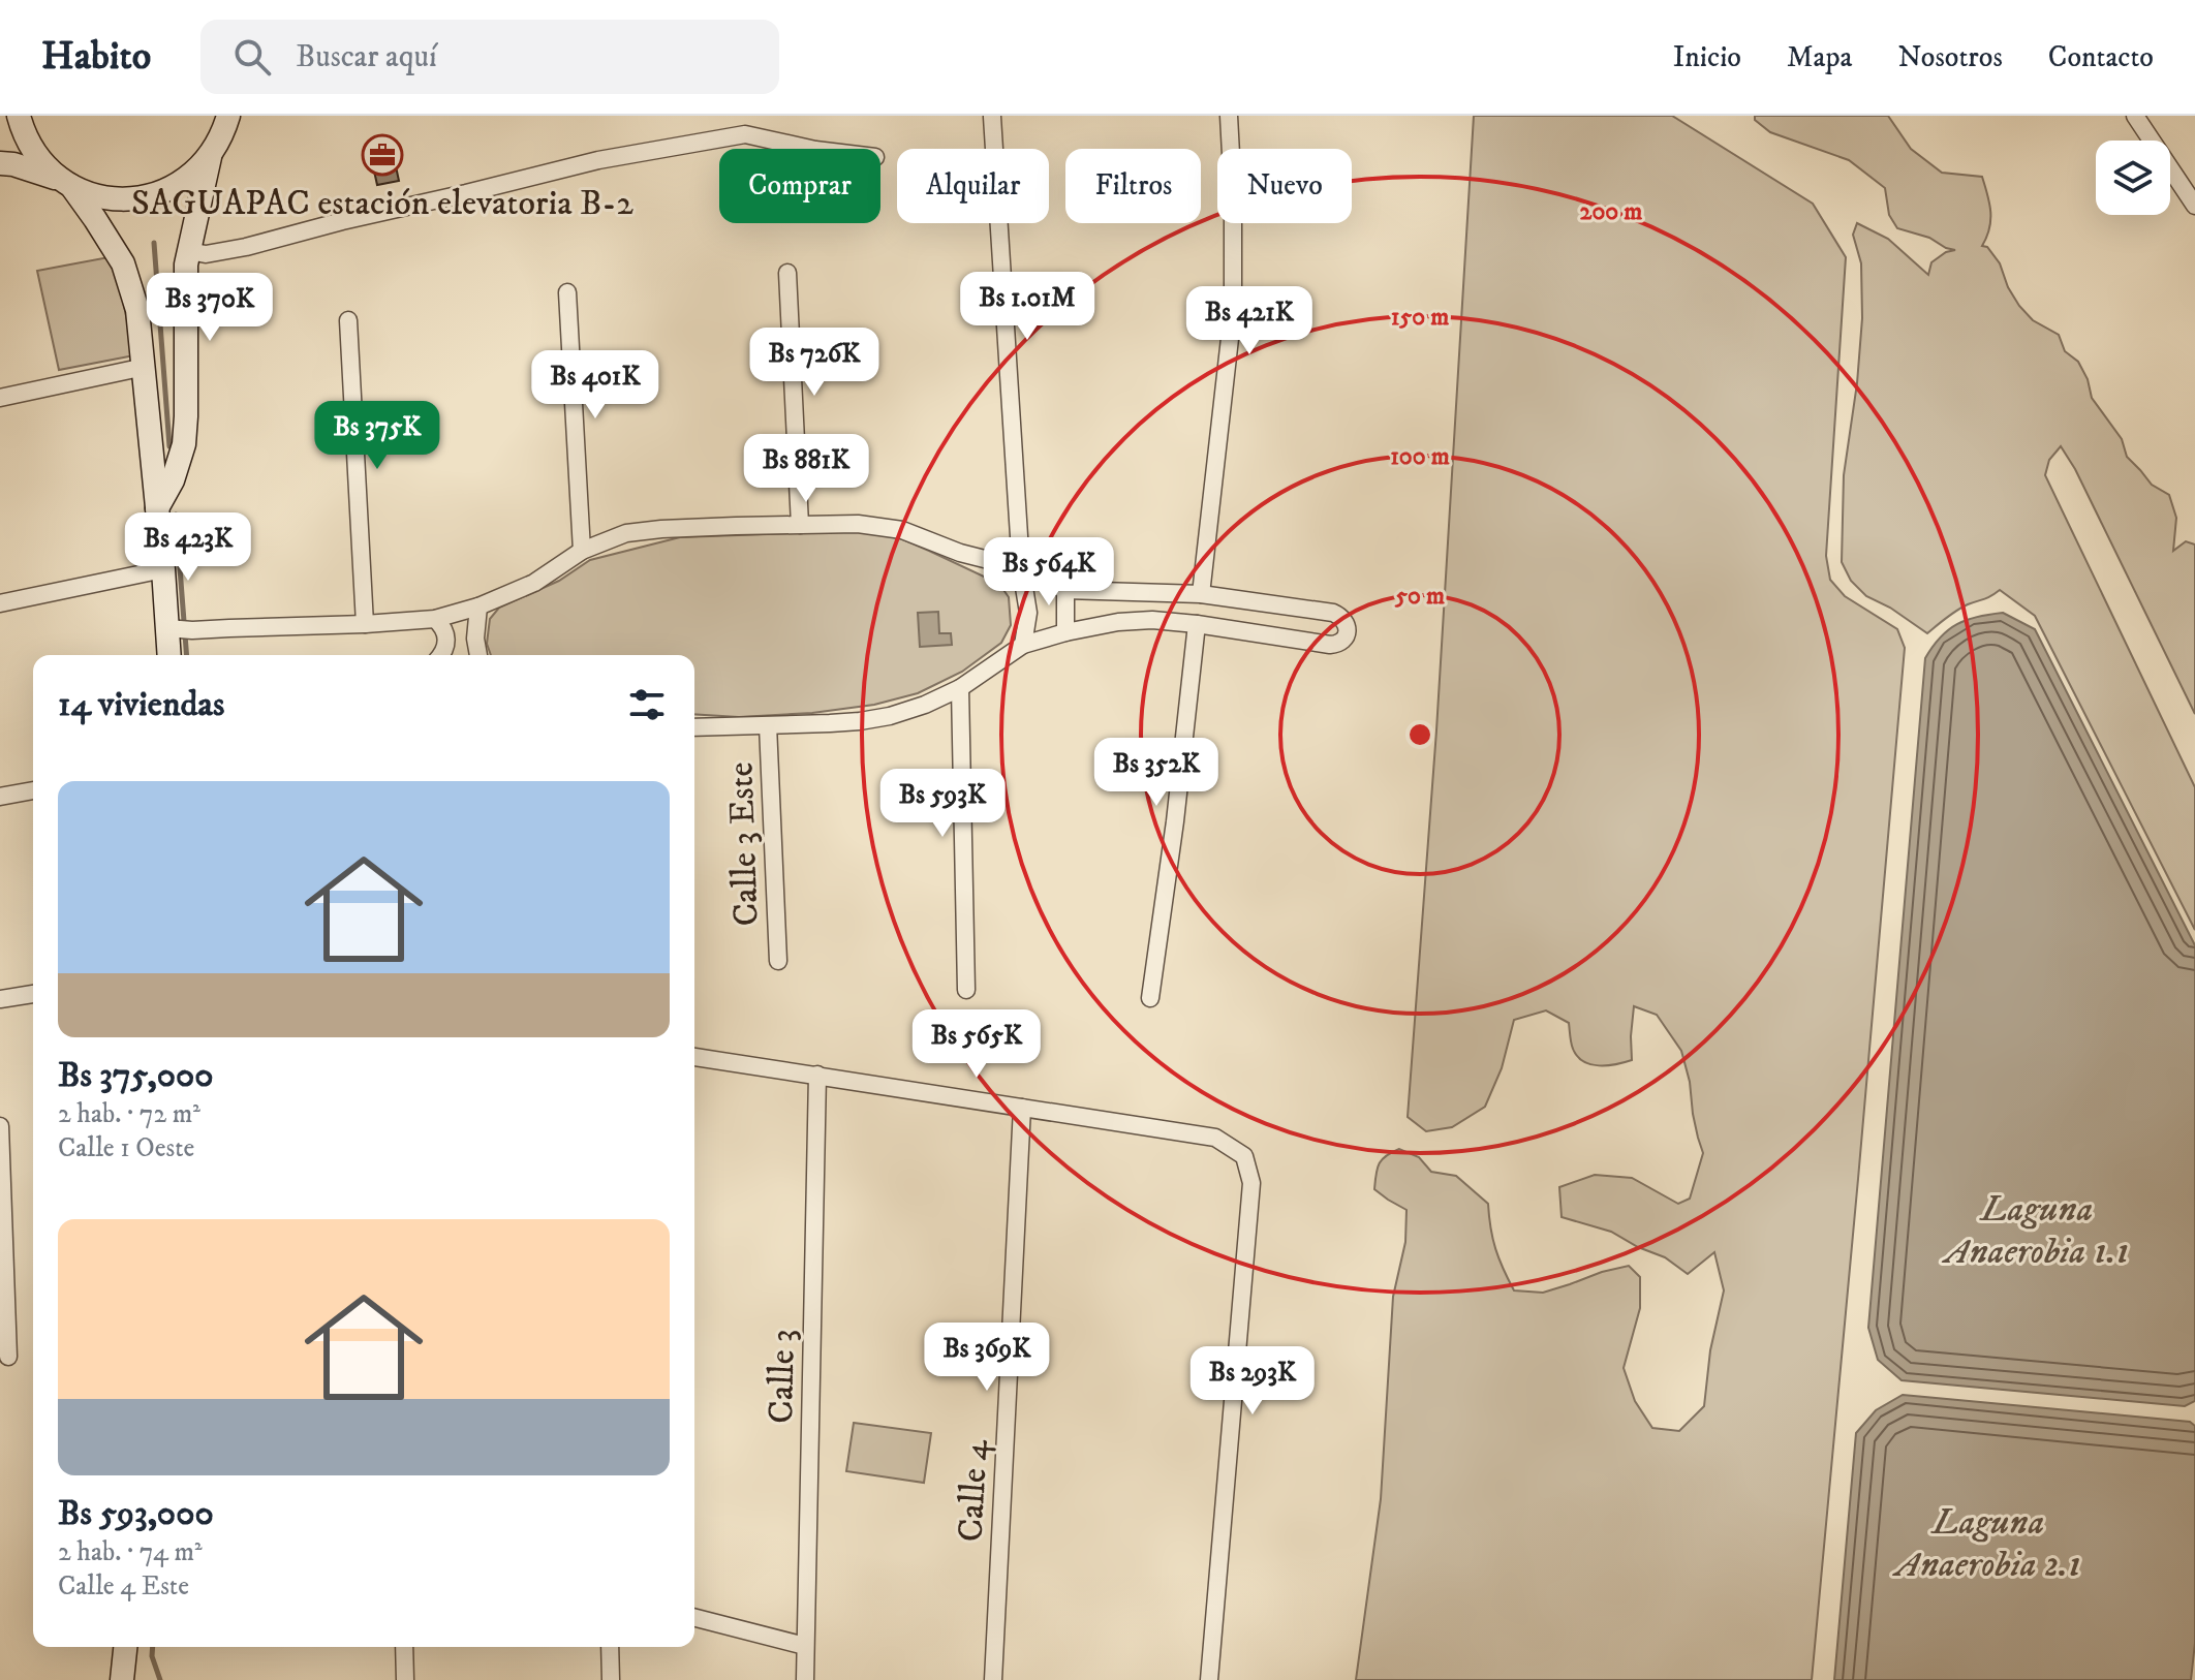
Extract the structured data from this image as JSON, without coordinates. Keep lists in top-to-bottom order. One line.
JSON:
{"streets":{"street":["Calle 3 Este","Calle 3","Calle 4"]},"water":["Laguna Anaerobia 1.1","Laguna Anaerobia 2.1"],"places":{"office":["SAGUAPAC estación elevatoria B-2"]},"page":{"header":"Habito","search":"Buscar aquí","nav":["Inicio","Mapa","Nosotros","Contacto"],"chip":["Comprar","Alquilar","Filtros","Nuevo"],"price":["Bs 1.01M","Bs 370K","Bs 421K","Bs 726K","Bs 401K","Bs 375K","Bs 881K","Bs 423K","Bs 564K","Bs 352K","Bs 593K","Bs 565K","Bs 369K","Bs 293K"],"heading":"14 viviendas","list":[{"name":"Bs 375,000","note":"2 hab. · 72 m² · Calle 1 Oeste"},{"name":"Bs 593,000","note":"2 hab. · 74 m² · Calle 4 Este"}]},"rings":["200 m","150 m","100 m","50 m"]}
